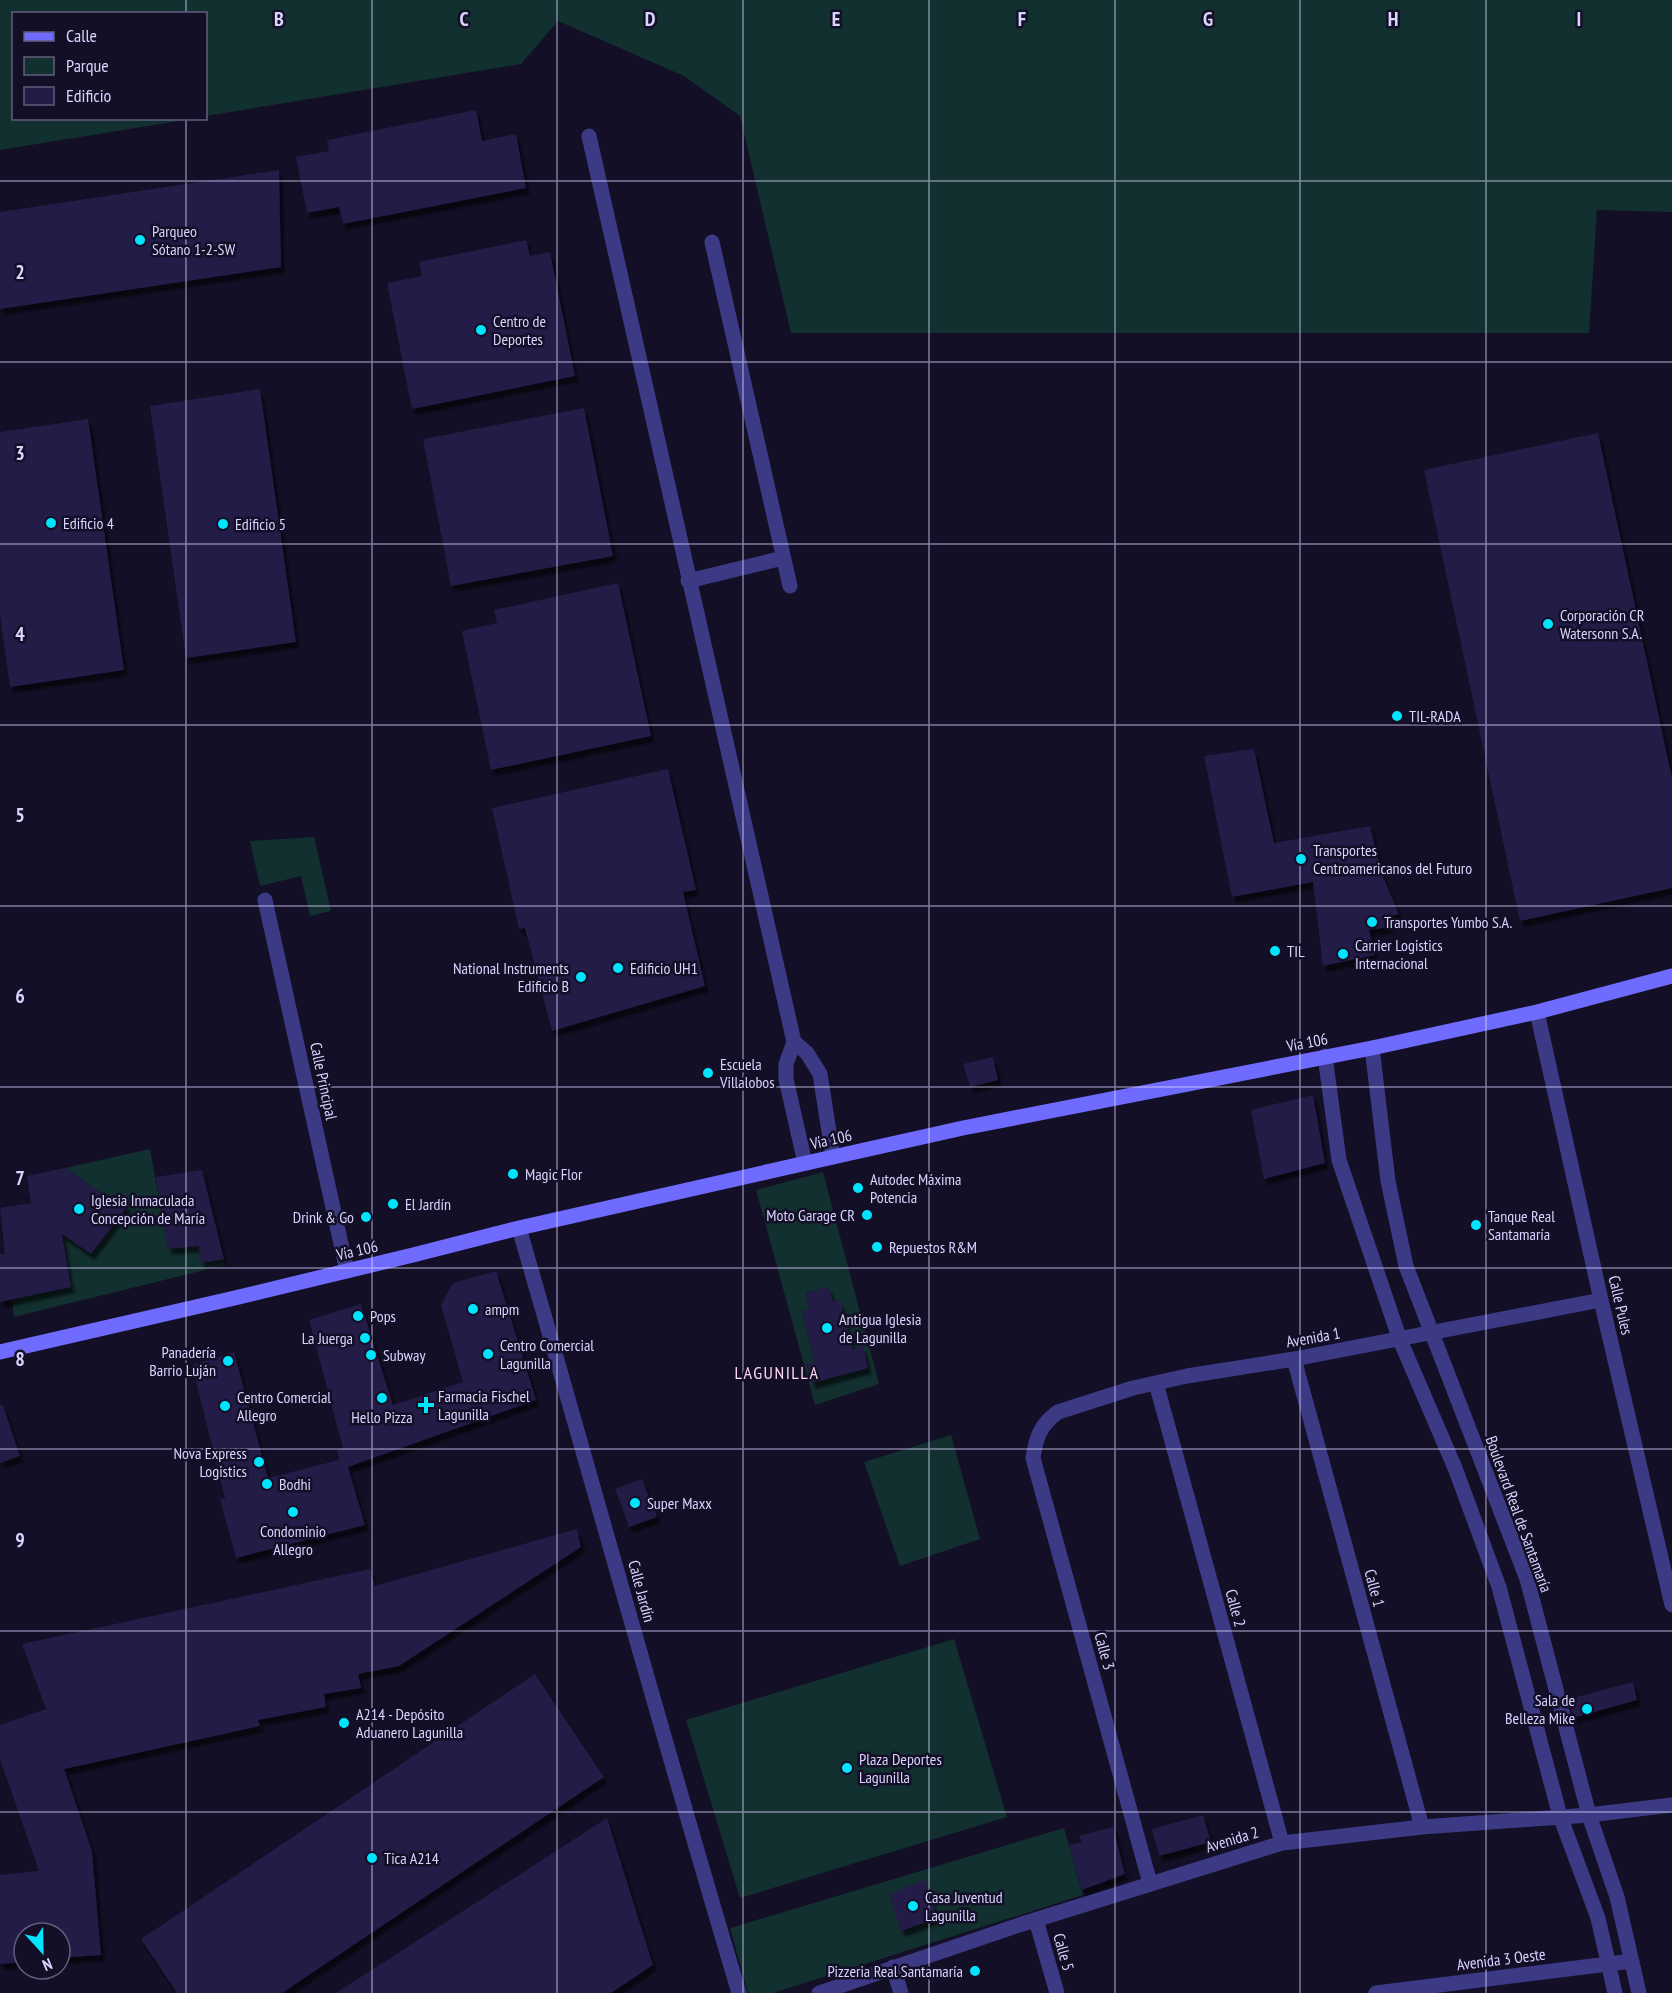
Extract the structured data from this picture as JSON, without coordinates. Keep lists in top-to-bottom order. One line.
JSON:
{"streets":{"main road":["Vía 106"],"street":["Calle Principal","Calle Pules","Avenida 1","Boulevard Real de Santamaría","Calle 1","Calle Jardín","Calle 2","Calle 3","Avenida 2","Calle 5","Avenida 3 Oeste"]},"crossings":[["Vía 106","Calle Principal"],["Vía 106","Calle Pules"],["Vía 106","Boulevard Real de Santamaría"],["Vía 106","Calle Jardín"],["Calle Pules","Avenida 1"],["Avenida 1","Boulevard Real de Santamaría"],["Avenida 1","Calle 1"],["Avenida 1","Calle 2"],["Avenida 1","Calle 3"],["Boulevard Real de Santamaría","Avenida 2"],["Boulevard Real de Santamaría","Avenida 3 Oeste"],["Calle 1","Avenida 2"],["Calle 2","Avenida 2"],["Calle 3","Avenida 2"],["Avenida 2","Calle 5"]],"districts":["LAGUNILLA"],"places":{"other":["Parqueo Sótano 1-2-SW","Centro de Deportes","Edificio 4","Edificio 5","Corporación CR Watersonn S.A.","TIL-RADA","Transportes Centroamericanos del Futuro","Transportes Yumbo S.A.","TIL","Carrier Logistics Internacional","Edificio UH1","National Instruments Edificio B","Escuela Villalobos","Magic Flor","Autodec Máxima Potencia","El Jardín","Iglesia Inmaculada Concepción de María","Moto Garage CR","Drink & Go","Tanque Real Santamaría","Repuestos R&M","ampm","Pops","Antigua Iglesia de Lagunilla","La Juerga","Centro Comercial Lagunilla","Subway","Panadería Barrio Luján","Hello Pizza","Centro Comercial Allegro","Nova Express Logistics","Bodhi","Super Maxx","Condominio Allegro","Sala de Belleza Mike","A214 - Depósito Aduanero Lagunilla","Plaza Deportes Lagunilla","Tica A214","Casa Juventud Lagunilla","Pizzeria Real Santamaría"],"health":["Farmacia Fischel Lagunilla"]},"legend":["Calle","Parque","Edificio"],"north":"bottom","grid":{"columns":["B","C","D","E","F","G","H","I"],"rows":["2","3","4","5","6","7","8","9"]}}
